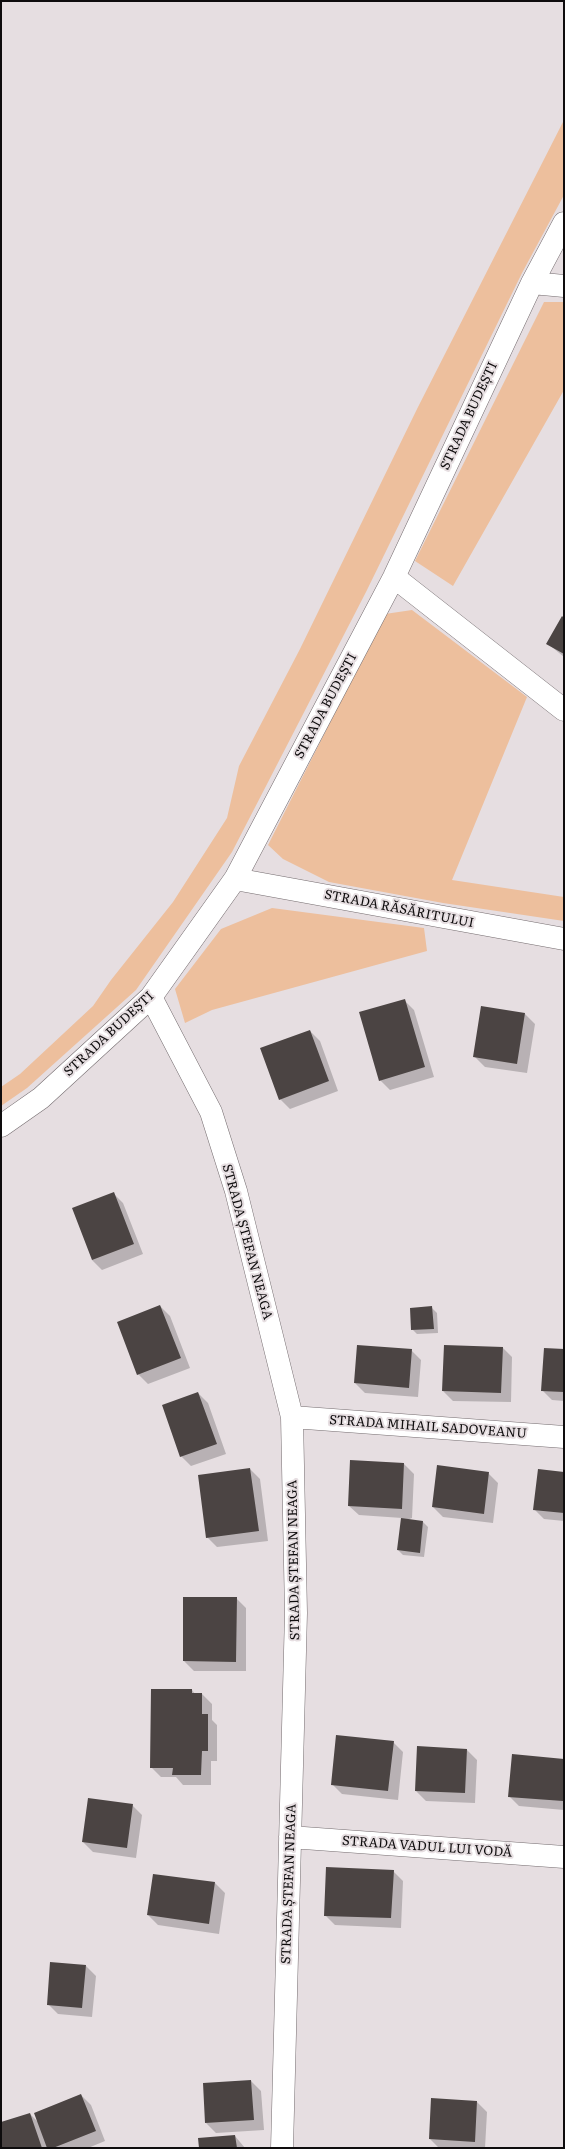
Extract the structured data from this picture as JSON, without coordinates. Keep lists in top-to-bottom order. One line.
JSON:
{"streets":{"street":["STRADA BUDEȘTI","STRADA RĂSĂRITULUI","STRADA ȘTEFAN NEAGA","STRADA MIHAIL SADOVEANU","STRADA VADUL LUI VODĂ"]},"crossings":[["STRADA BUDEȘTI","STRADA RĂSĂRITULUI"],["STRADA BUDEȘTI","STRADA ȘTEFAN NEAGA"],["STRADA ȘTEFAN NEAGA","STRADA MIHAIL SADOVEANU"],["STRADA ȘTEFAN NEAGA","STRADA VADUL LUI VODĂ"]]}
